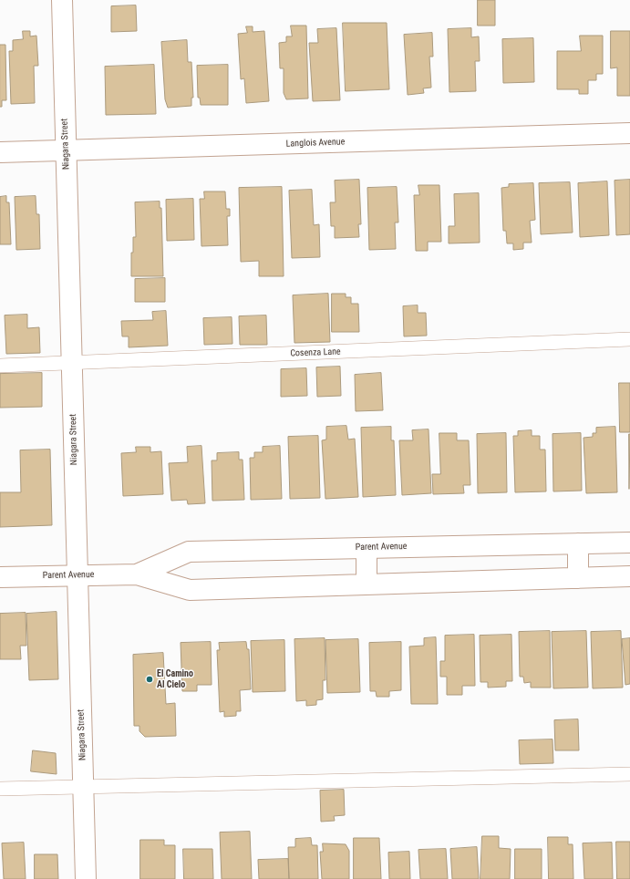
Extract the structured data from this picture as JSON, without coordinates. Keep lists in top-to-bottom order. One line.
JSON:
{"streets":{"street":["Langlois Avenue","Niagara Street","Parent Avenue"],"lane":["Cosenza Lane"]},"crossings":[["Langlois Avenue","Niagara Street"],["Niagara Street","Cosenza Lane"],["Niagara Street","Parent Avenue"]],"places":["El Camino Al Cielo"]}
